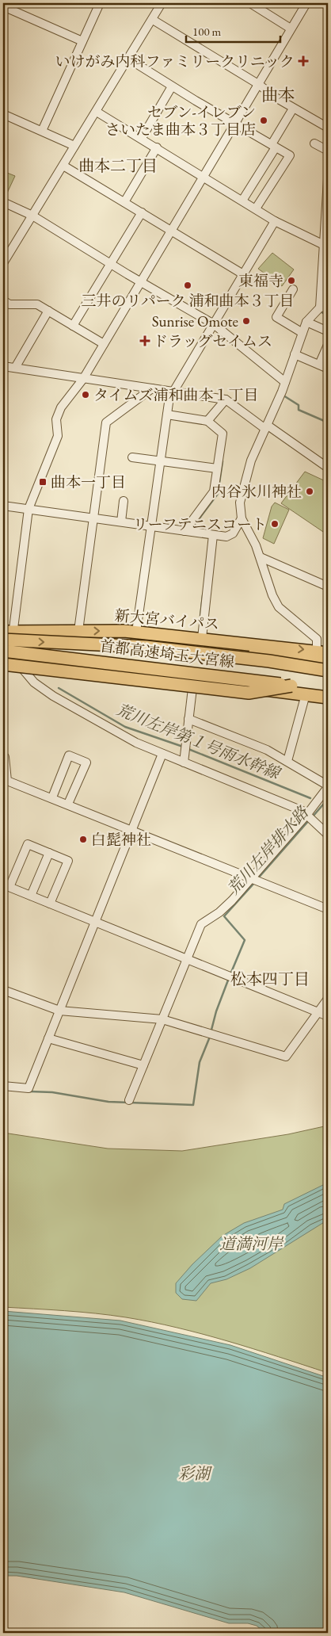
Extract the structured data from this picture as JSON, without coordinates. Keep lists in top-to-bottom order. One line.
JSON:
{"streets":{"highway":["新大宮バイパス","首都高速埼玉大宮線"]},"districts":["曲本","曲本二丁目","松本四丁目"],"water":["荒川左岸第１号雨水幹線","荒川左岸排水路","道満河岸","彩湖"],"places":{"health":["いけがみ内科ファミリークリニック","ドラッグセイムス"],"other":["セブン-イレブン さいたま曲本３丁目店","東福寺","三井のリパーク 浦和曲本３丁目","Sunrise Omote","タイムズ浦和曲本１丁目","内谷氷川神社","リーフテニスコート","白髭神社"],"transit":["曲本一丁目"]},"scale_bar":"100 m"}
